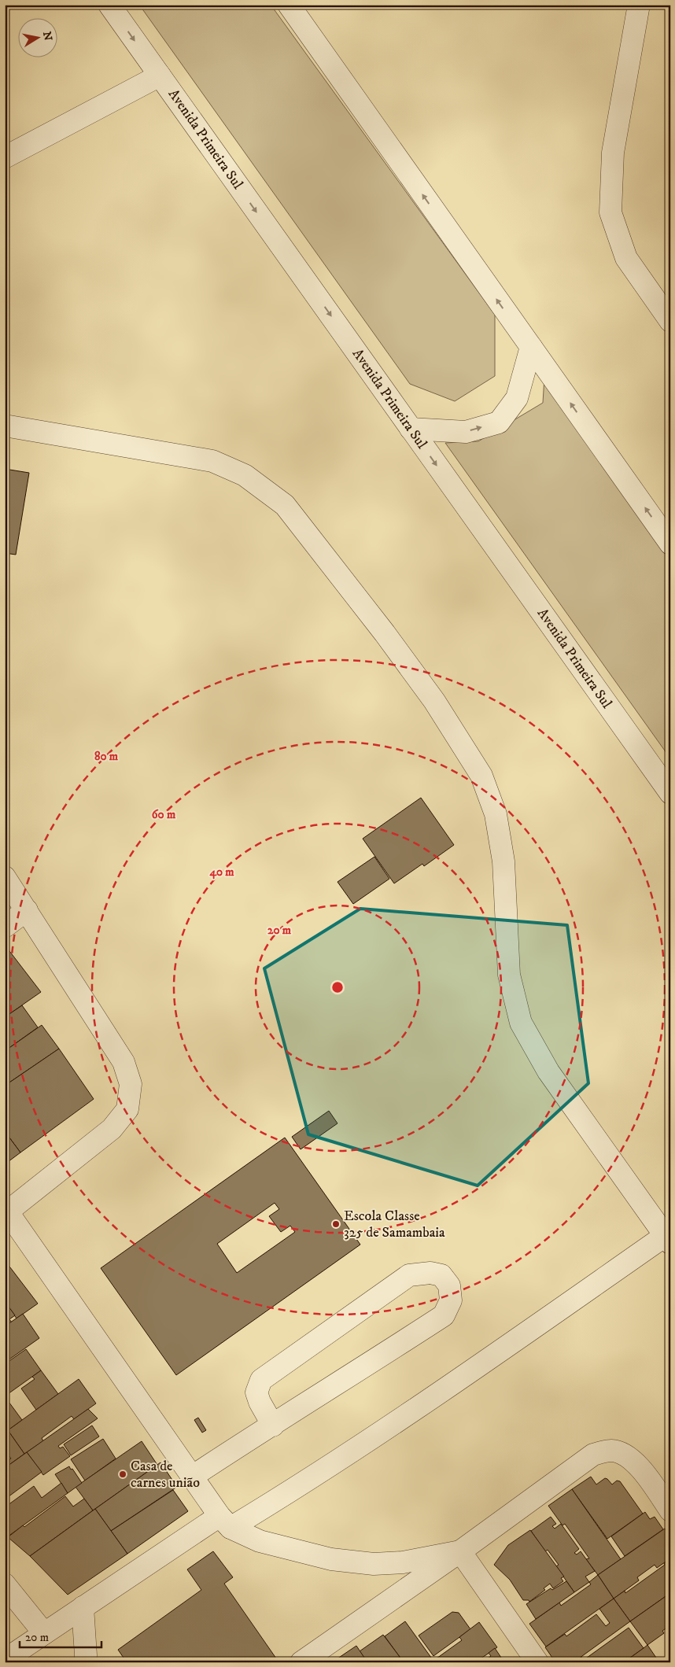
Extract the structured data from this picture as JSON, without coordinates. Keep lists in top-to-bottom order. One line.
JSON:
{"streets":{"street":["Avenida Primeira Sul"]},"places":["Escola Classe 325 de Samambaia","Casa de carnes união"],"scale_bar":"20 m","north":"right","rings":["80 m","60 m","40 m","20 m"]}
